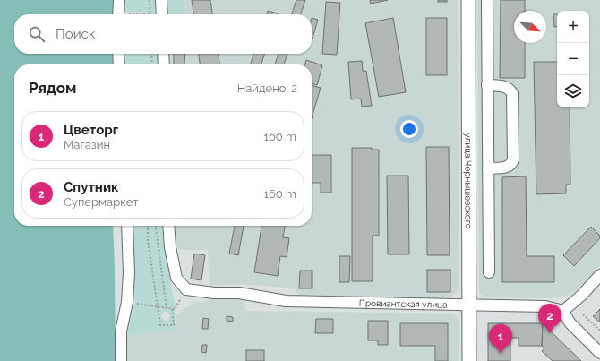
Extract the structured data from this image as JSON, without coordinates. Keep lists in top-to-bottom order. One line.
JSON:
{"streets":{"main road":["улица Чернышевского"],"street":["Провиантская улица"]},"crossings":[["улица Чернышевского","Провиантская улица"]],"north":"bottom right","page":{"map_buttons":["+","−"],"search":"Поиск","heading":["Рядом","Найдено: 2"],"list":[{"mark":"1","name":"Цветорг","note":"Магазин","value":"160 m"},{"mark":"2","name":"Спутник","note":"Супермаркет","value":"160 m"}],"pins":["2","1"]}}
